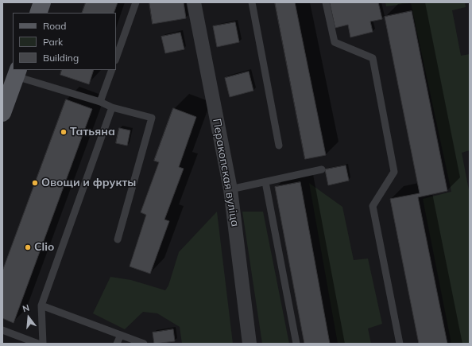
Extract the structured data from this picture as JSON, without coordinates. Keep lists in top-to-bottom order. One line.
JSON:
{"streets":{"street":["Перакопская вуліца"]},"places":["Татьяна","Овощи и фрукты","Clio"],"legend":["Road","Park","Building"],"north":"top"}
